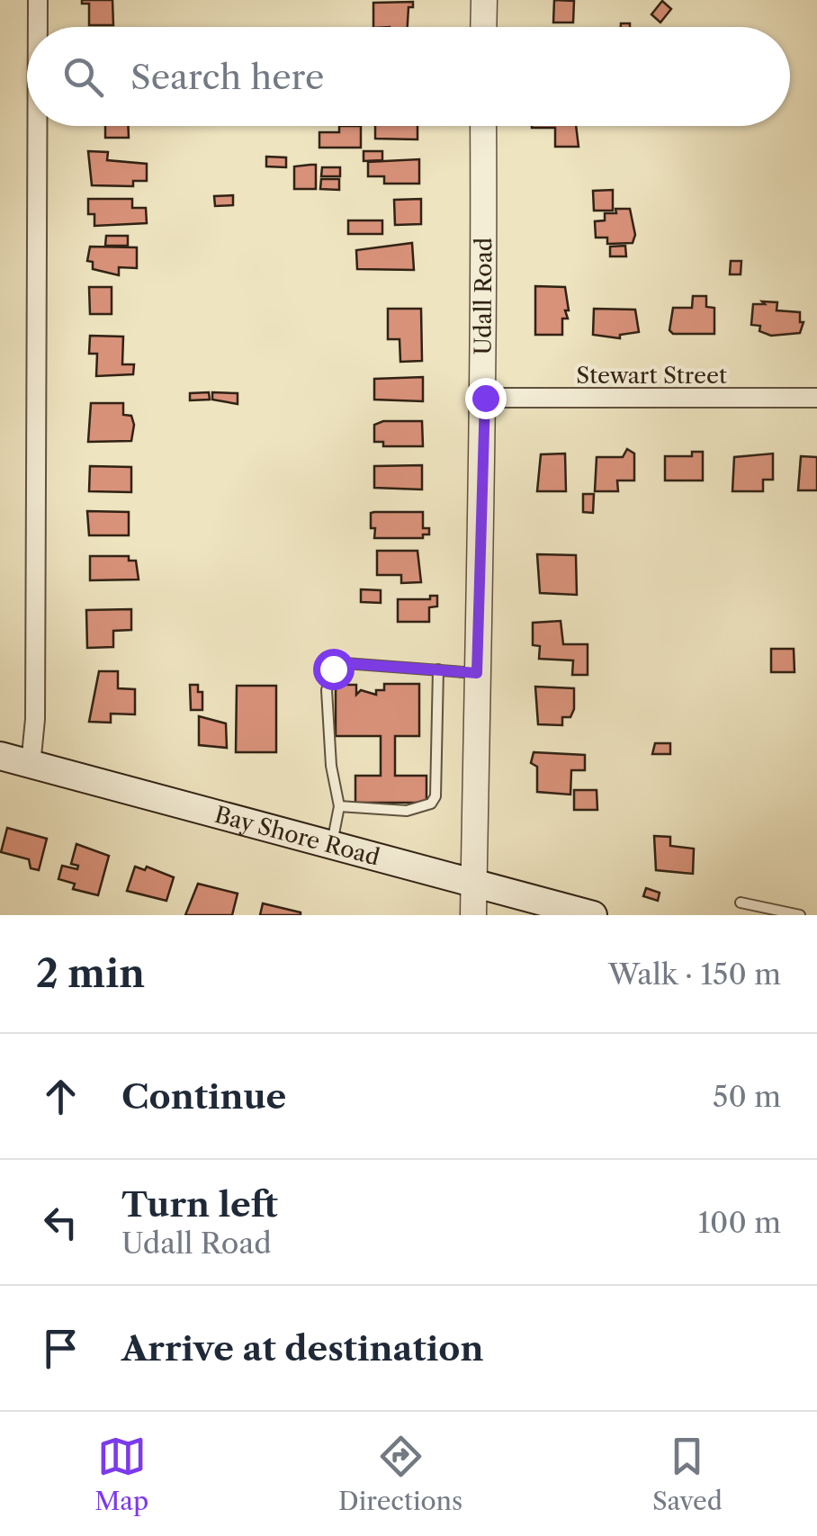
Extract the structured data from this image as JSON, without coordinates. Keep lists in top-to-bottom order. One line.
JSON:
{"streets":{"main road":["Bay Shore Road"],"street":["Udall Road","Stewart Street"]},"crossings":[["Udall Road","Stewart Street"],["Udall Road","Bay Shore Road"]],"page":{"search":"Search here","heading":["2 min","Walk · 150 m"],"list":[["Continue","50 m"],["Turn left","Udall Road","100 m"],"Arrive at destination"],"nav":["Map","Directions","Saved"]}}
